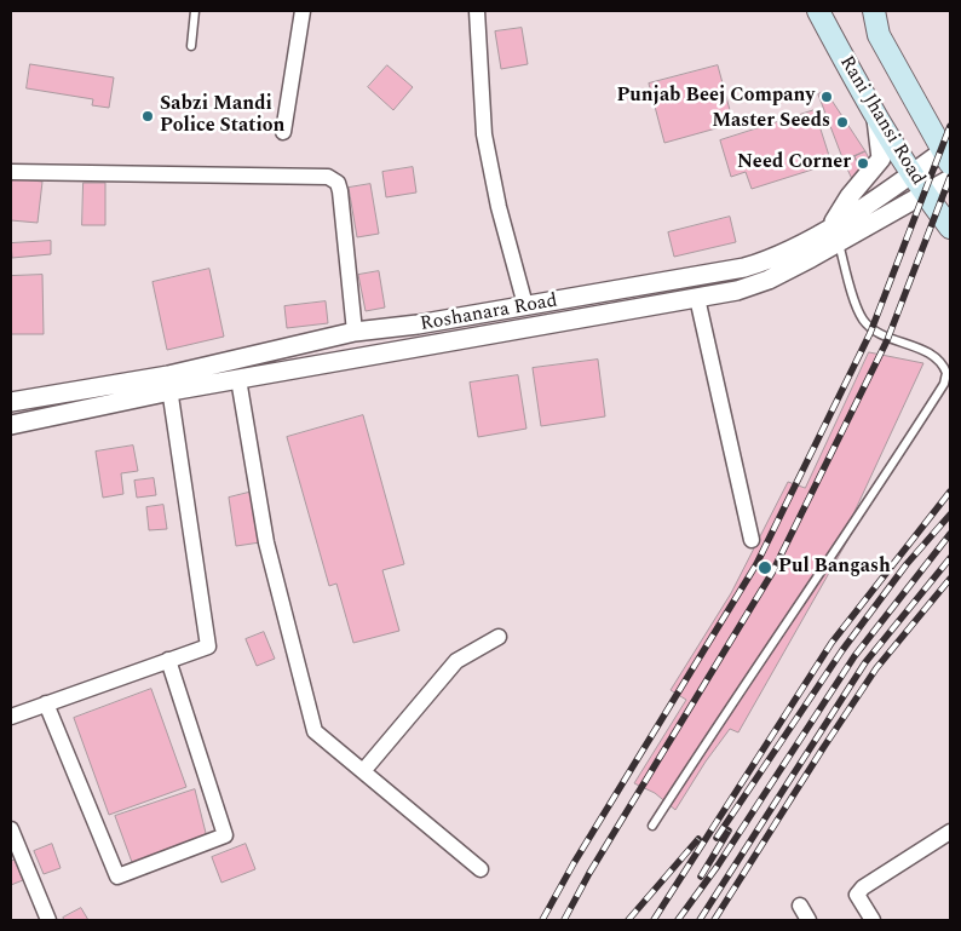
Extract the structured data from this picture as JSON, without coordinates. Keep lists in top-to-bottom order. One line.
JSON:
{"streets":{"main road":["Rani Jhansi Road"],"street":["Roshanara Road"]},"crossings":[["Rani Jhansi Road","Roshanara Road"]],"places":["Punjab Beej Company","Sabzi Mandi Police Station","Master Seeds","Need Corner","Pul Bangash"]}
